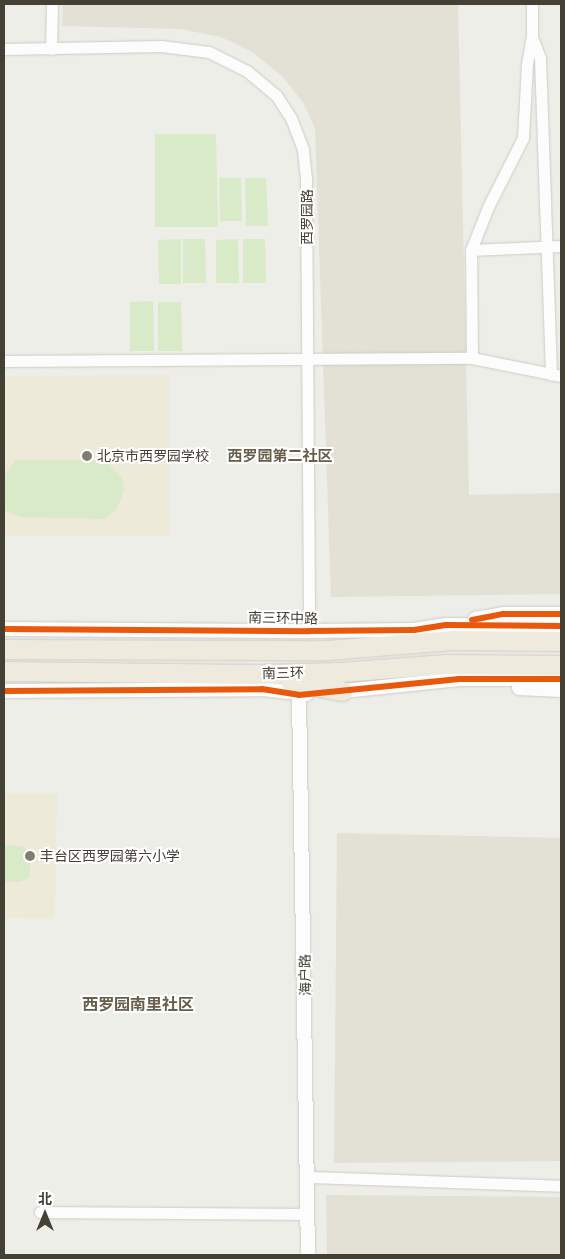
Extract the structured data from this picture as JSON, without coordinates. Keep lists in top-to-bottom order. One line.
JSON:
{"streets":{"highway":["南三环"],"street":["西罗园路","南三环中路","海户路"]},"crossings":[["西罗园路","南三环中路"]],"districts":["西罗园第二社区","西罗园南里社区"],"places":["北京市西罗园学校","丰台区西罗园第六小学"],"north":"top"}
